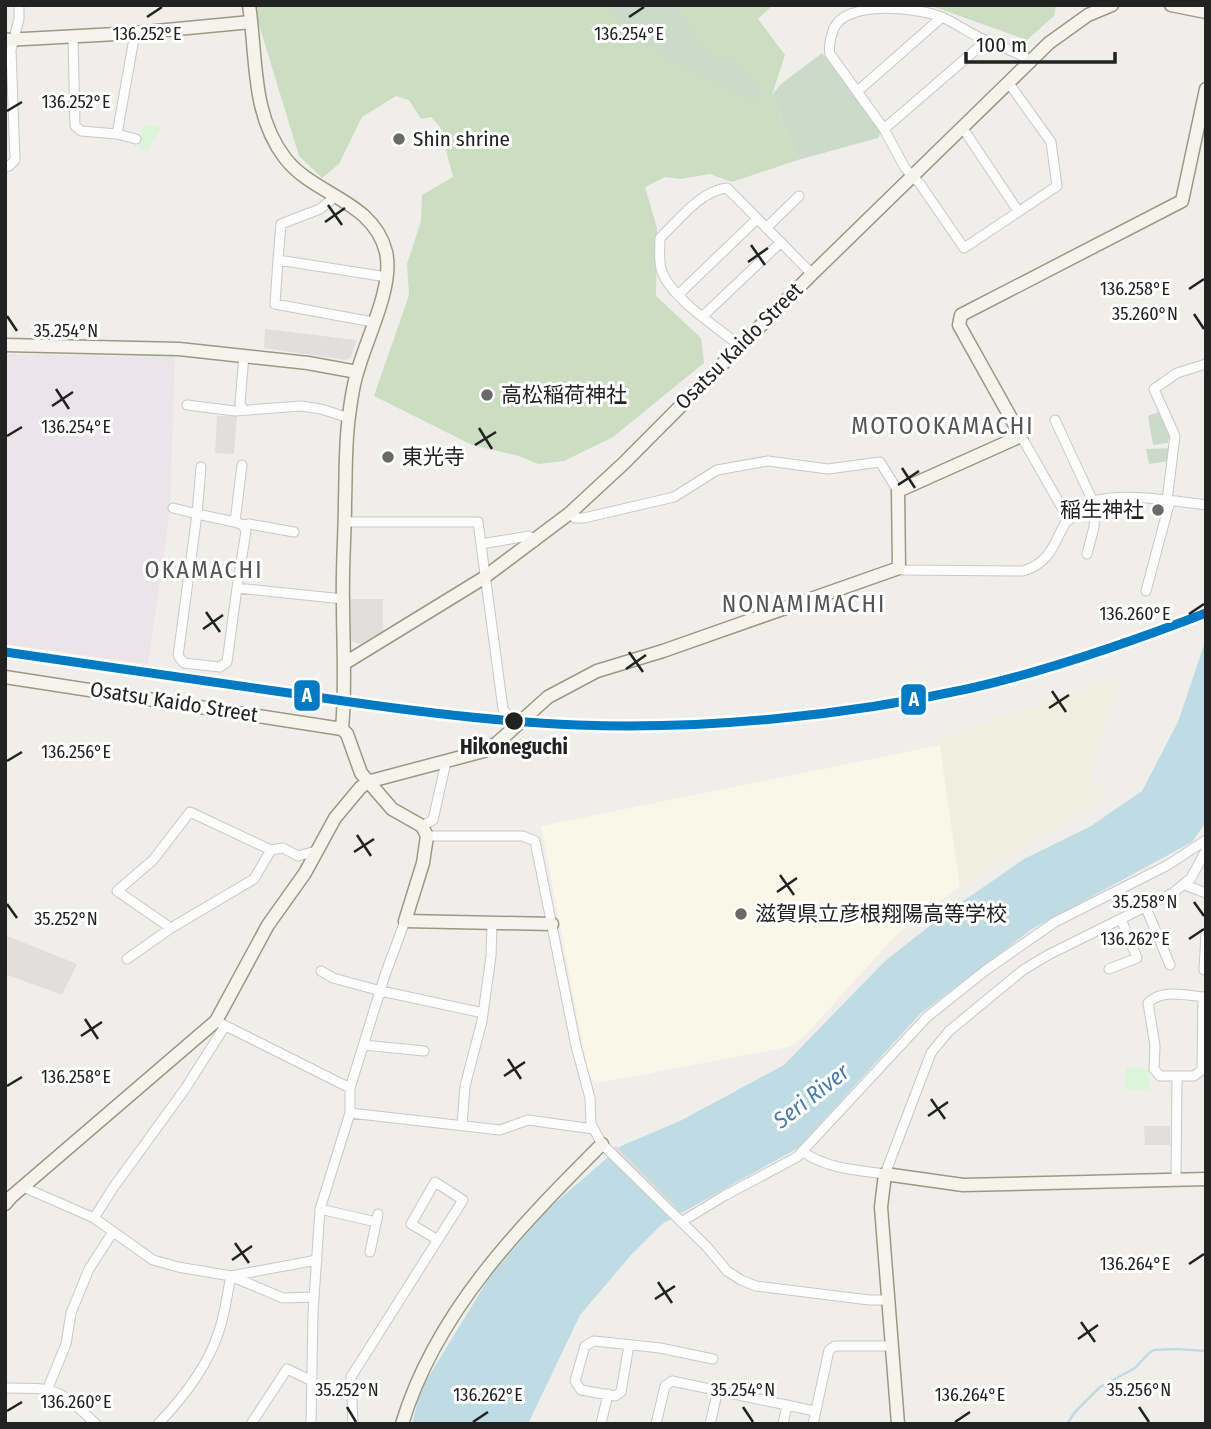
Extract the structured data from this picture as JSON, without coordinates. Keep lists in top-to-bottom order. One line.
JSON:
{"streets":{"street":["Osatsu Kaido Street"]},"districts":["MOTOOKAMACHI","OKAMACHI","NONAMIMACHI"],"water":["Seri River"],"places":["Shin shrine","高松稲荷神社","東光寺","稲生神社","Hikoneguchi","滋賀県立彦根翔陽高等学校"],"lines":["transit line A"],"scale_bar":"100 m","coordinates":["136.252°E","136.254°E","136.258°E","35.260°N","35.254°N","136.260°E","136.256°E","35.258°N","35.252°N","136.262°E","136.264°E","35.256°N"]}
